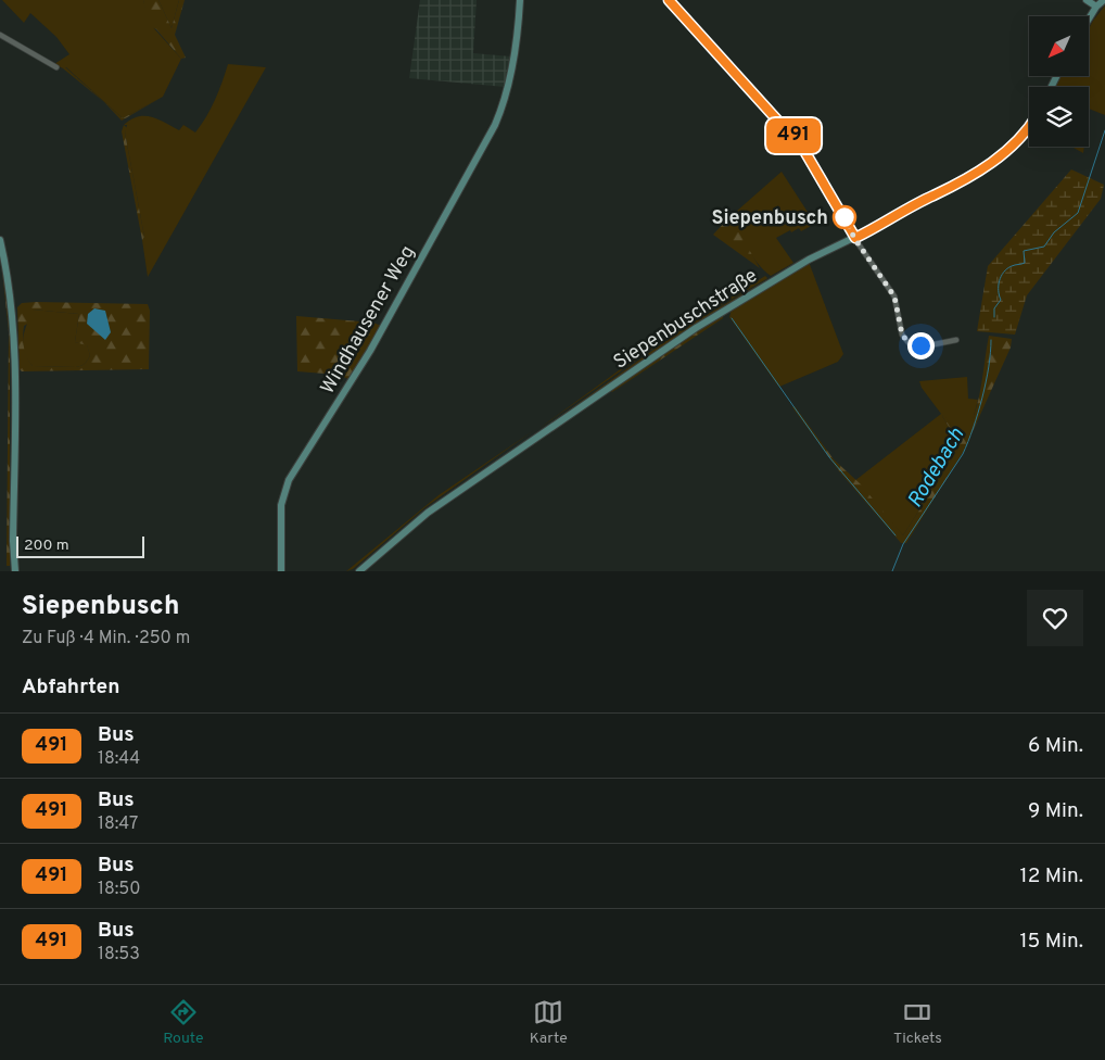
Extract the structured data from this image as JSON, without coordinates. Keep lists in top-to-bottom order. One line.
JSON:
{"streets":{"street":["Siepenbuschstraße","Windhausener Weg"]},"water":["Rodebach"],"places":["Siepenbusch"],"lines":["bus line 491"],"scale_bar":"200 m","north":"bottom left","page":{"on_map":"491","scale":"200 m","heading":[["Siepenbusch","Zu Fuß · 4 Min. · 250 m"],"Abfahrten"],"list":[{"mark":"491","name":"Bus","note":"18:44","value":"6 Min."},{"mark":"491","name":"Bus","note":"18:47","value":"9 Min."},{"mark":"491","name":"Bus","note":"18:50","value":"12 Min."},{"mark":"491","name":"Bus","note":"18:53","value":"15 Min."}],"tabs":["Route","Karte","Tickets"]}}
